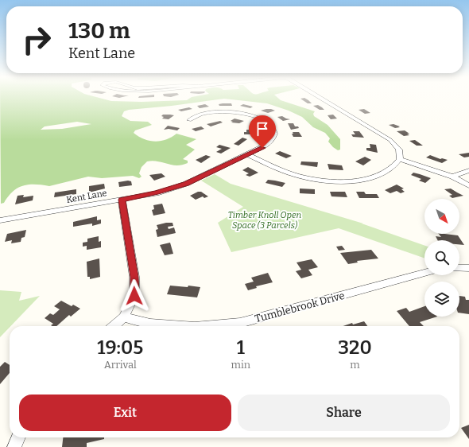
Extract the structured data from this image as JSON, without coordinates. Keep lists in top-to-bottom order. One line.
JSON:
{"streets":{"street":["Kent Lane","Tumblebrook Drive"]},"parks":["Timber Knoll Open Space (3 Parcels)"],"north":"bottom right","page":{"turn":["130 m","Kent Lane"],"eta":["19:05","Arrival","1","min","320","m"],"buttons":["Exit","Share"]}}
